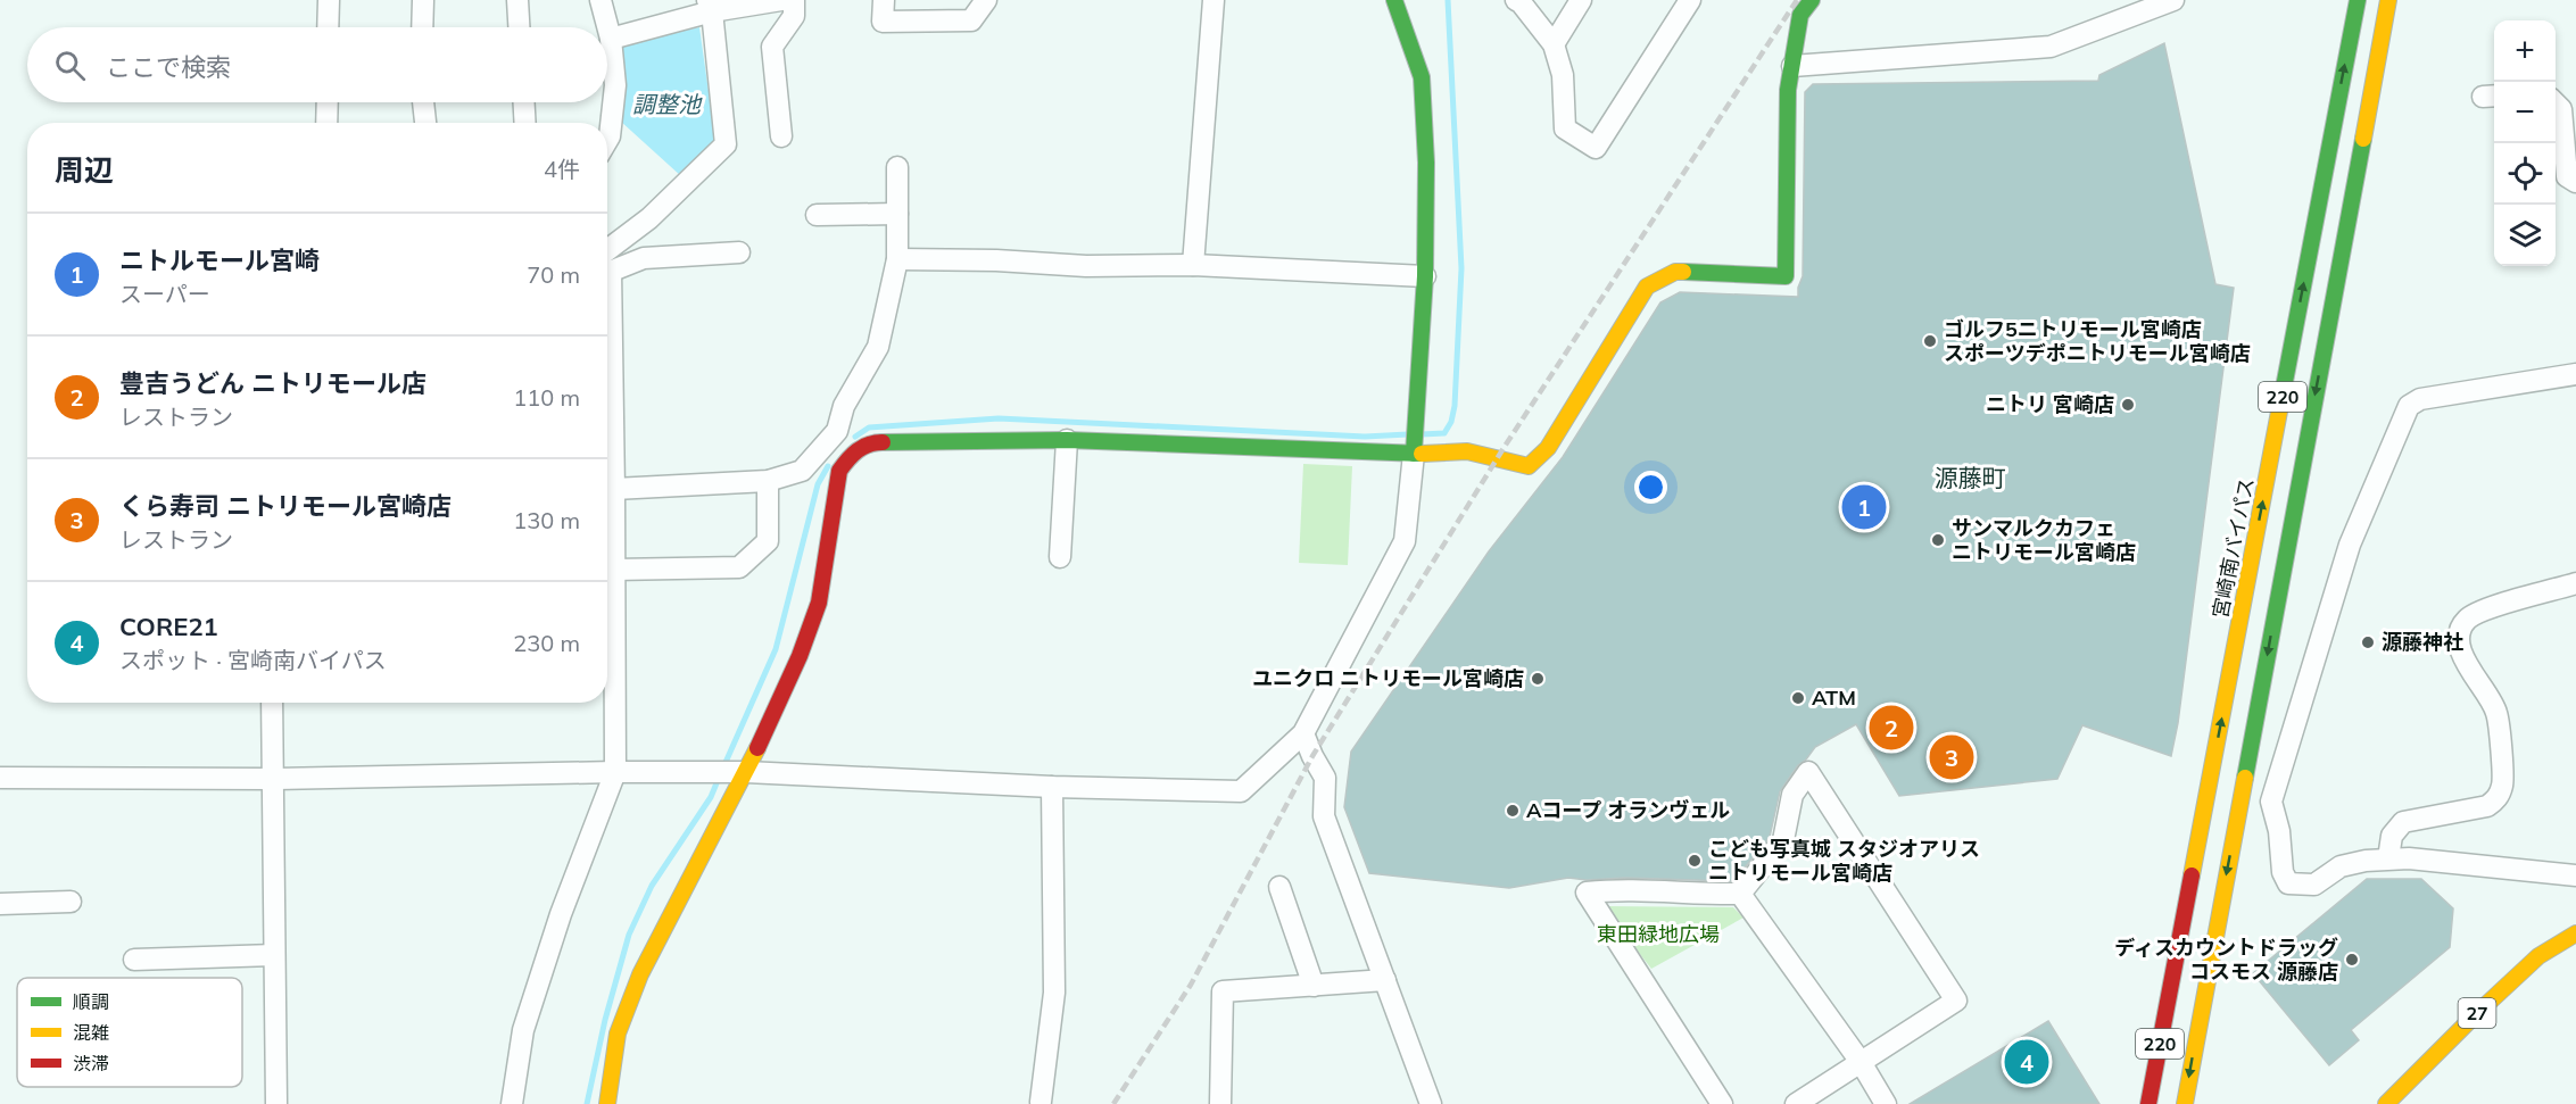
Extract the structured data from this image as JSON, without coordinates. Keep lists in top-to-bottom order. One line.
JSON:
{"streets":{"main road":["220","宮崎南バイパス","27"]},"districts":["源藤町"],"water":["調整池"],"parks":["東田緑地広場"],"places":["ゴルフ5ニトリモール宮崎店 スポーツデポニトリモール宮崎店","ニトリ 宮崎店","サンマルクカフェ ニトリモール宮崎店","源藤神社","ユニクロ ニトリモール宮崎店","ATM","Aコープ オランヴェル","こども写真城 スタジオアリス ニトリモール宮崎店","ディスカウントドラッグ コスモス 源藤店"],"legend":["順調","混雑","渋滞"],"page":{"map_buttons":["+","−"],"search":"ここで検索","heading":["周辺","4件"],"list":[{"mark":"1","name":"ニトルモール宮崎","note":"スーパー","value":"70 m"},{"mark":"2","name":"豊吉うどん ニトリモール店","note":"レストラン","value":"110 m"},{"mark":"3","name":"くら寿司 ニトリモール宮崎店","note":"レストラン","value":"130 m"},{"mark":"4","name":"CORE21","note":"スポット · 宮崎南バイパス","value":"230 m"}],"pins":["1","2","3","4"]}}
